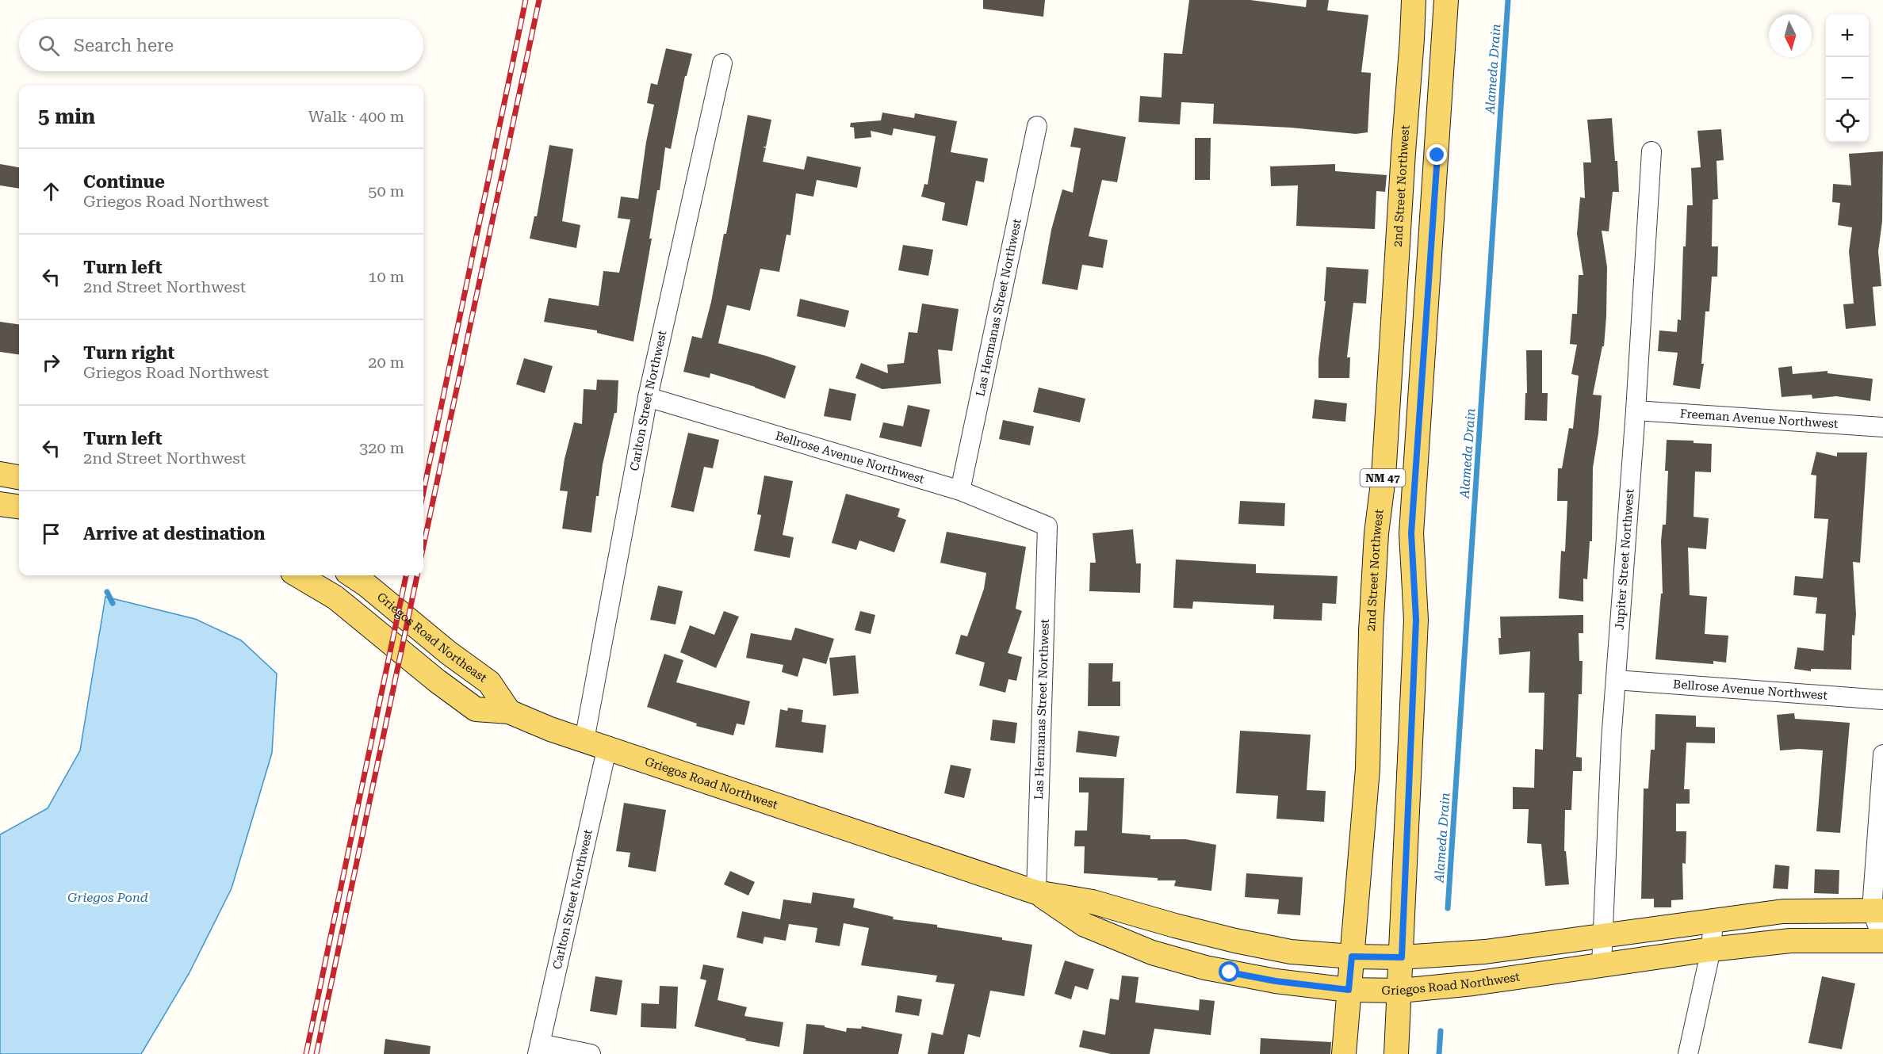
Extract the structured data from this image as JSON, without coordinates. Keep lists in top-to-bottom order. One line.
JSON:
{"streets":{"main road":["2nd Street Northwest","NM 47","Griegos Road Northeast","Griegos Road Northwest"],"street":["Las Hermanas Street Northwest","Carlton Street Northwest","Freeman Avenue Northwest","Bellrose Avenue Northwest","Jupiter Street Northwest"]},"crossings":[["2nd Street Northwest","Griegos Road Northwest"],["Las Hermanas Street Northwest","Bellrose Avenue Northwest"],["Las Hermanas Street Northwest","Griegos Road Northwest"],["Carlton Street Northwest","Bellrose Avenue Northwest"],["Carlton Street Northwest","Griegos Road Northwest"],["Freeman Avenue Northwest","Jupiter Street Northwest"],["Bellrose Avenue Northwest","Jupiter Street Northwest"],["NM 47","Griegos Road Northwest"],["Jupiter Street Northwest","Griegos Road Northwest"],["Griegos Road Northeast","Griegos Road Northwest"]],"water":["Alameda Drain","Griegos Pond"],"north":"bottom","page":{"map_buttons":["+","−"],"search":"Search here","heading":["5 min","Walk · 400 m"],"list":[["Continue","Griegos Road Northwest","50 m"],["Turn left","2nd Street Northwest","10 m"],["Turn right","Griegos Road Northwest","20 m"],["Turn left","2nd Street Northwest","320 m"],"Arrive at destination"]}}
